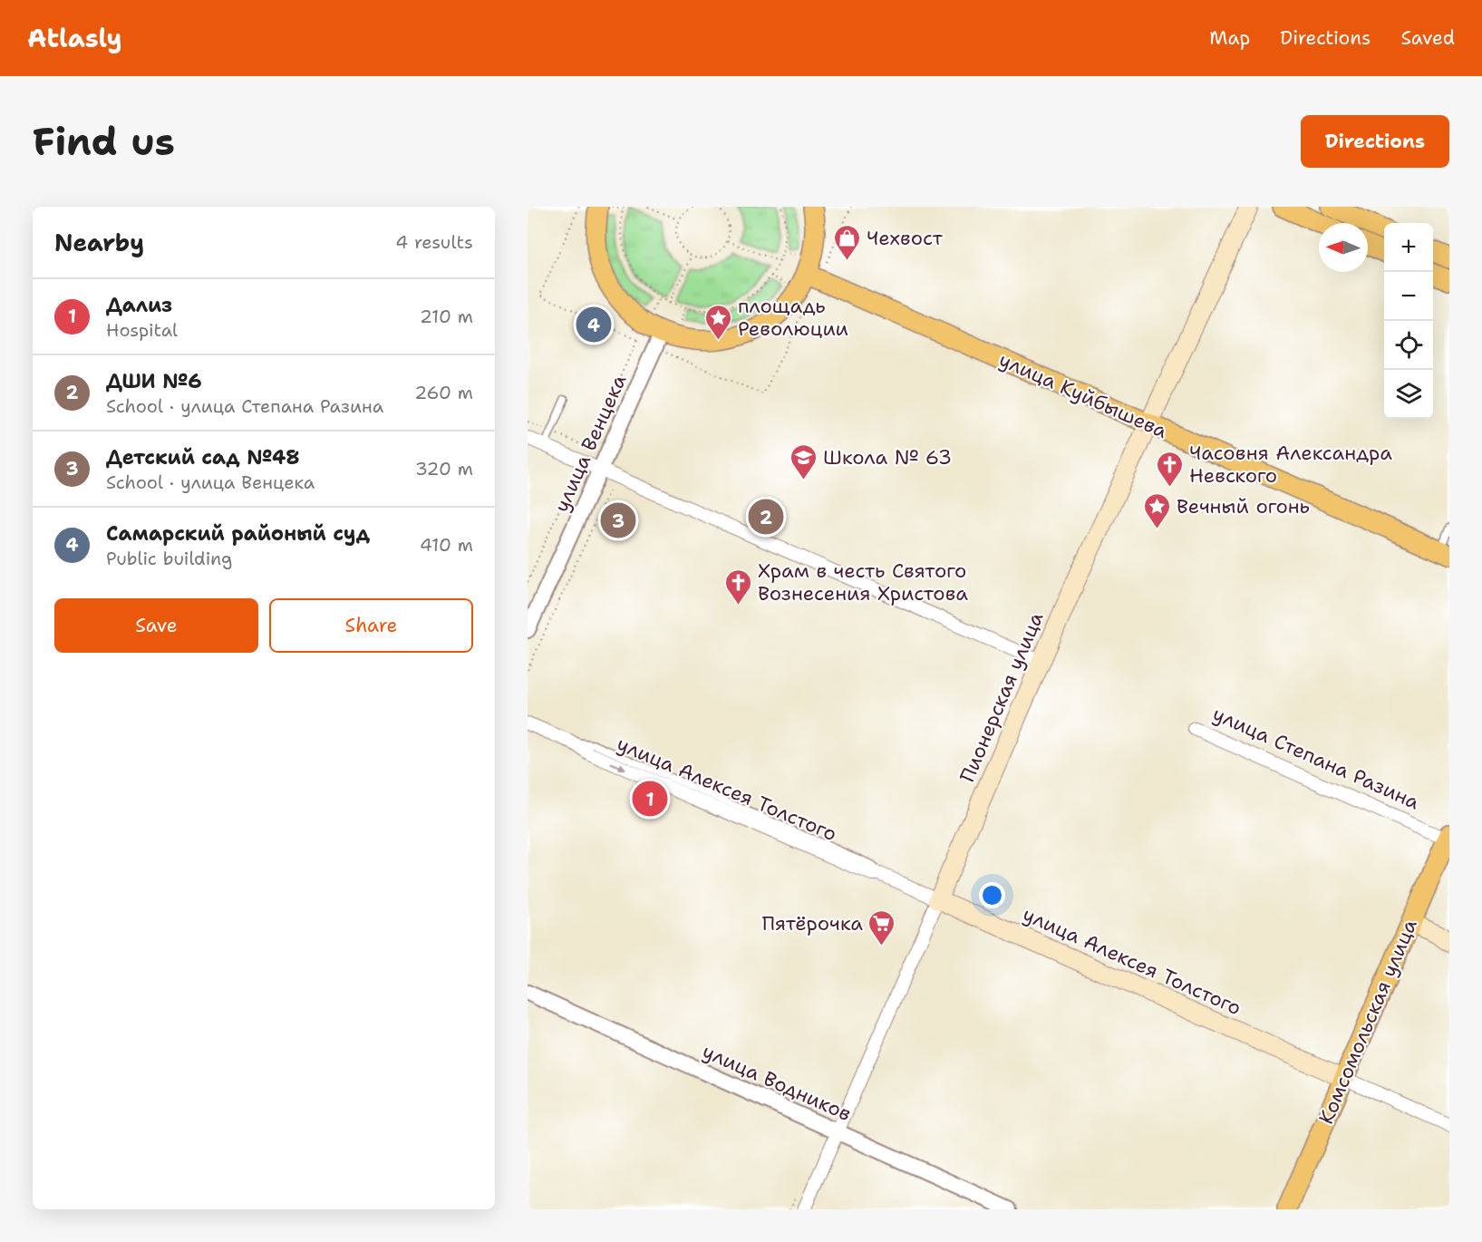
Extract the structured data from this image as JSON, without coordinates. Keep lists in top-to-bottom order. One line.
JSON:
{"streets":{"main road":["улица Куйбышева","Пионерская улица","улица Алексея Толстого","Комсомольская улица"],"street":["улица Венцека","улица Степана Разина","улица Водников"]},"crossings":[["улица Куйбышева","Пионерская улица"],["Пионерская улица","улица Алексея Толстого"],["Пионерская улица","улица Водников"],["улица Степана Разина","Комсомольская улица"],["улица Алексея Толстого","Комсомольская улица"]],"places":{"shop":["Чехвост"],"place":["площадь Революции","Вечный огонь"],"school or university":["Школа № 63"],"church":["Часовня Александра Невского","Храм в честь Святого Вознесения Христова"],"supermarket":["Пятёрочка"]},"north":"left","page":{"header":"Atlasly","nav":["Map","Directions","Saved"],"buttons":["Directions",["Save","Share"]],"title":"Find us","heading":["Nearby","4 results"],"map_buttons":["+","−"],"list":[{"mark":"1","name":"Дализ","note":"Hospital","value":"210 m"},{"mark":"2","name":"ДШИ №6","note":"School · улица Степана Разина","value":"260 m"},{"mark":"3","name":"Детский сад №48","note":"School · улица Венцека","value":"320 m"},{"mark":"4","name":"Самарский районый суд","note":"Public building","value":"410 m"}],"pins":["4","2","3","1"]}}
